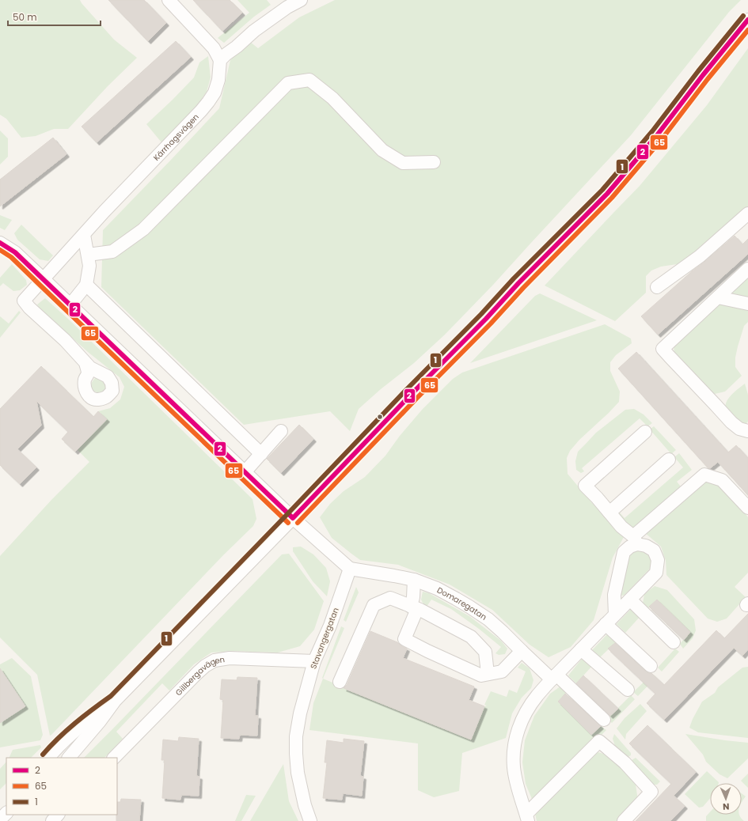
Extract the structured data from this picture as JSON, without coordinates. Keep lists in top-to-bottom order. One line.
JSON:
{"streets":{"street":["Kärrhagsvägen","Domaregatan","Stavangergatan","Gillbergavägen"]},"crossings":[["Domaregatan","Stavangergatan"],["Stavangergatan","Gillbergavägen"]],"lines":["transit line 1","transit line 2","transit line 65"],"legend":["2","65","1"],"scale_bar":"50 m","north":"bottom"}
